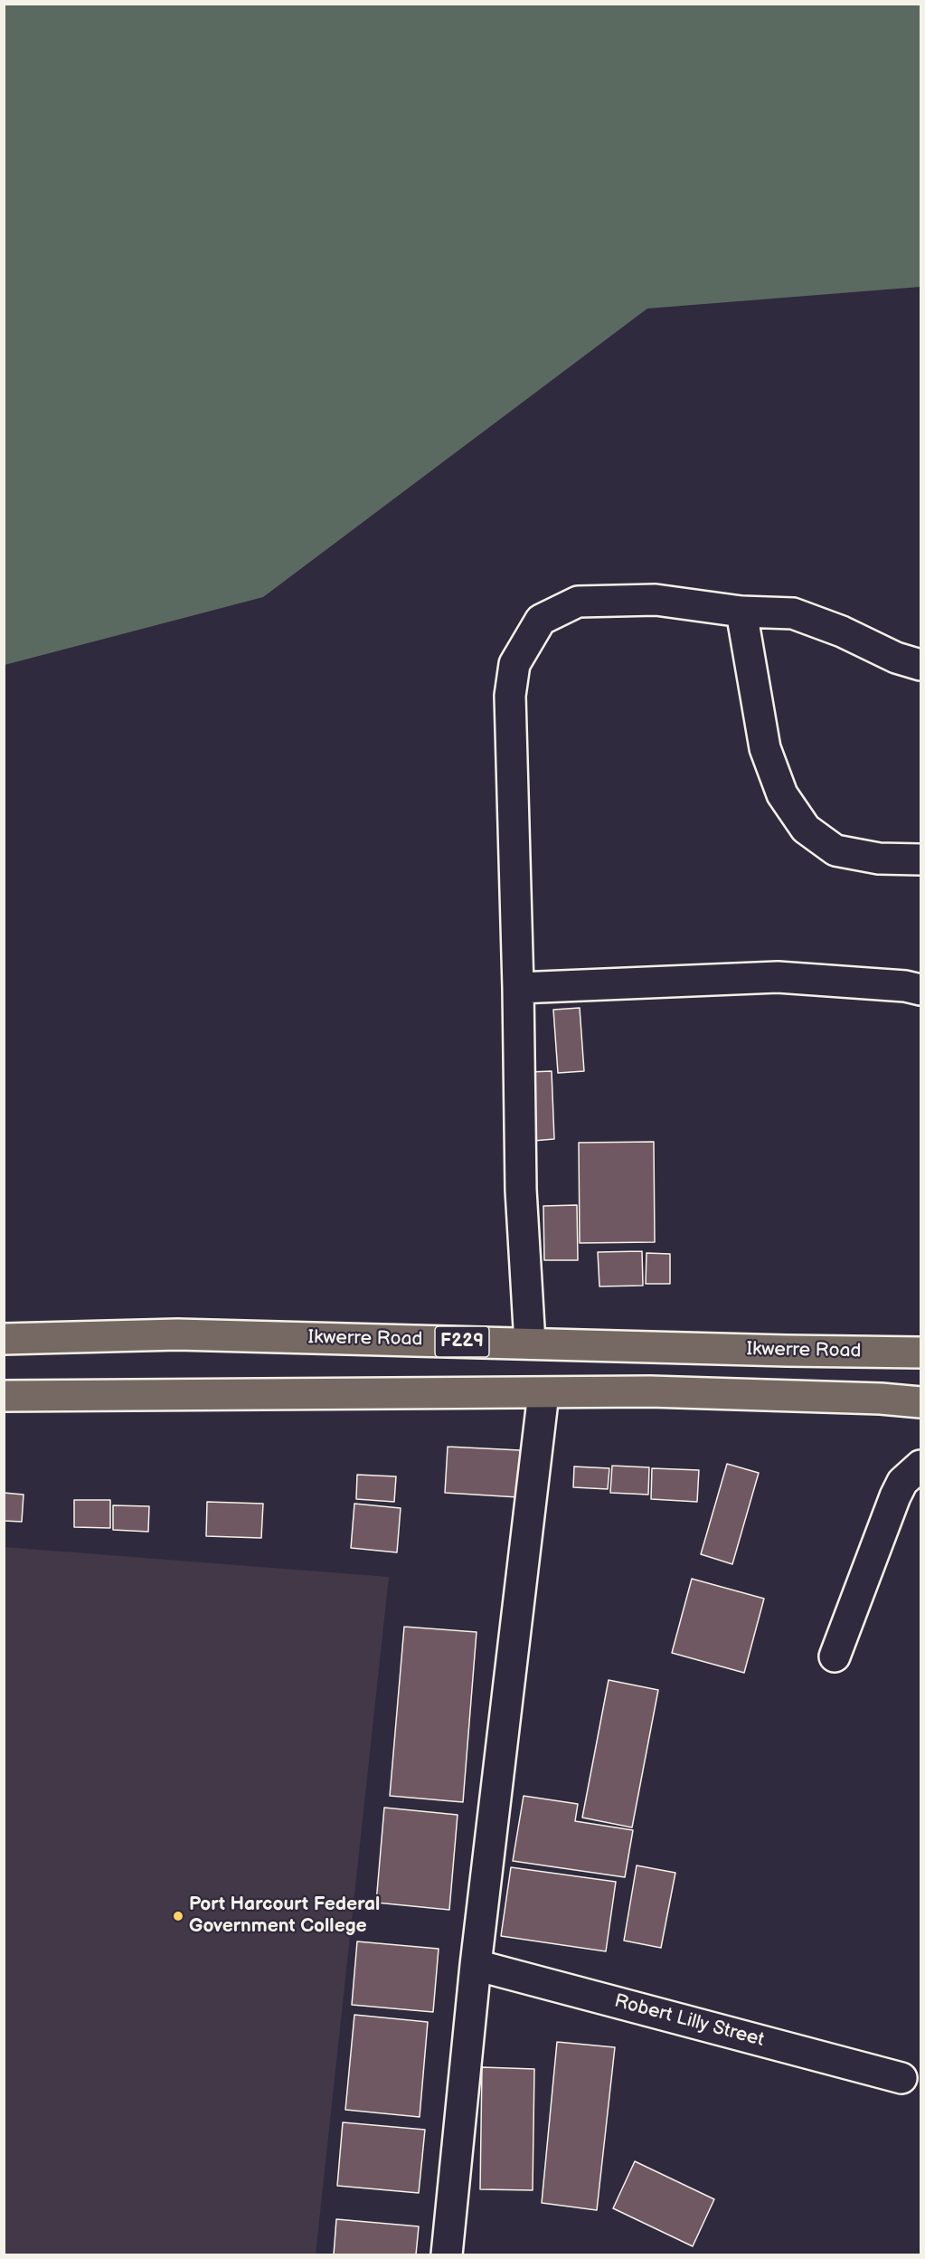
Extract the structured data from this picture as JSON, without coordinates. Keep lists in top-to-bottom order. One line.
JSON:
{"streets":{"main road":["Ikwerre Road","F229"],"street":["Robert Lilly Street"]},"places":["Port Harcourt Federal Government College"]}
